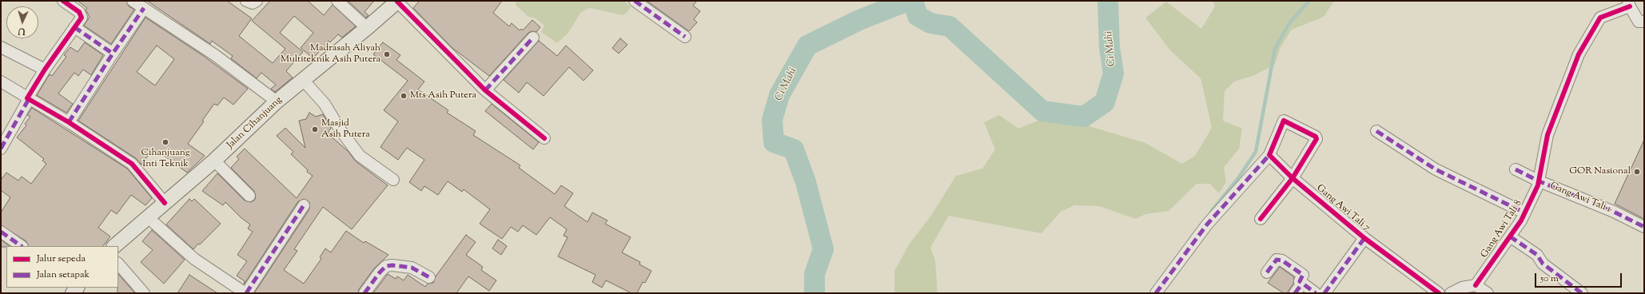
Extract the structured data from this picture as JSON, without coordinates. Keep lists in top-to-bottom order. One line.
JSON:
{"streets":{"main road":["Jalan Cihanjuang"],"street":["Gang Awi Tali 1","Gang Awi Tali 7","Gang Awi Tali 8"]},"crossings":[["Gang Awi Tali 1","Gang Awi Tali 8"]],"water":["Ci Mahi"],"places":["Madrasah Aliyah Multiteknik Asih Putera","Mts Asih Putera","Masjid Asih Putera","Cihanjuang Inti Teknik","GOR Nasional"],"legend":["Jalur sepeda","Jalan setapak"],"scale_bar":"50 m","north":"bottom"}
